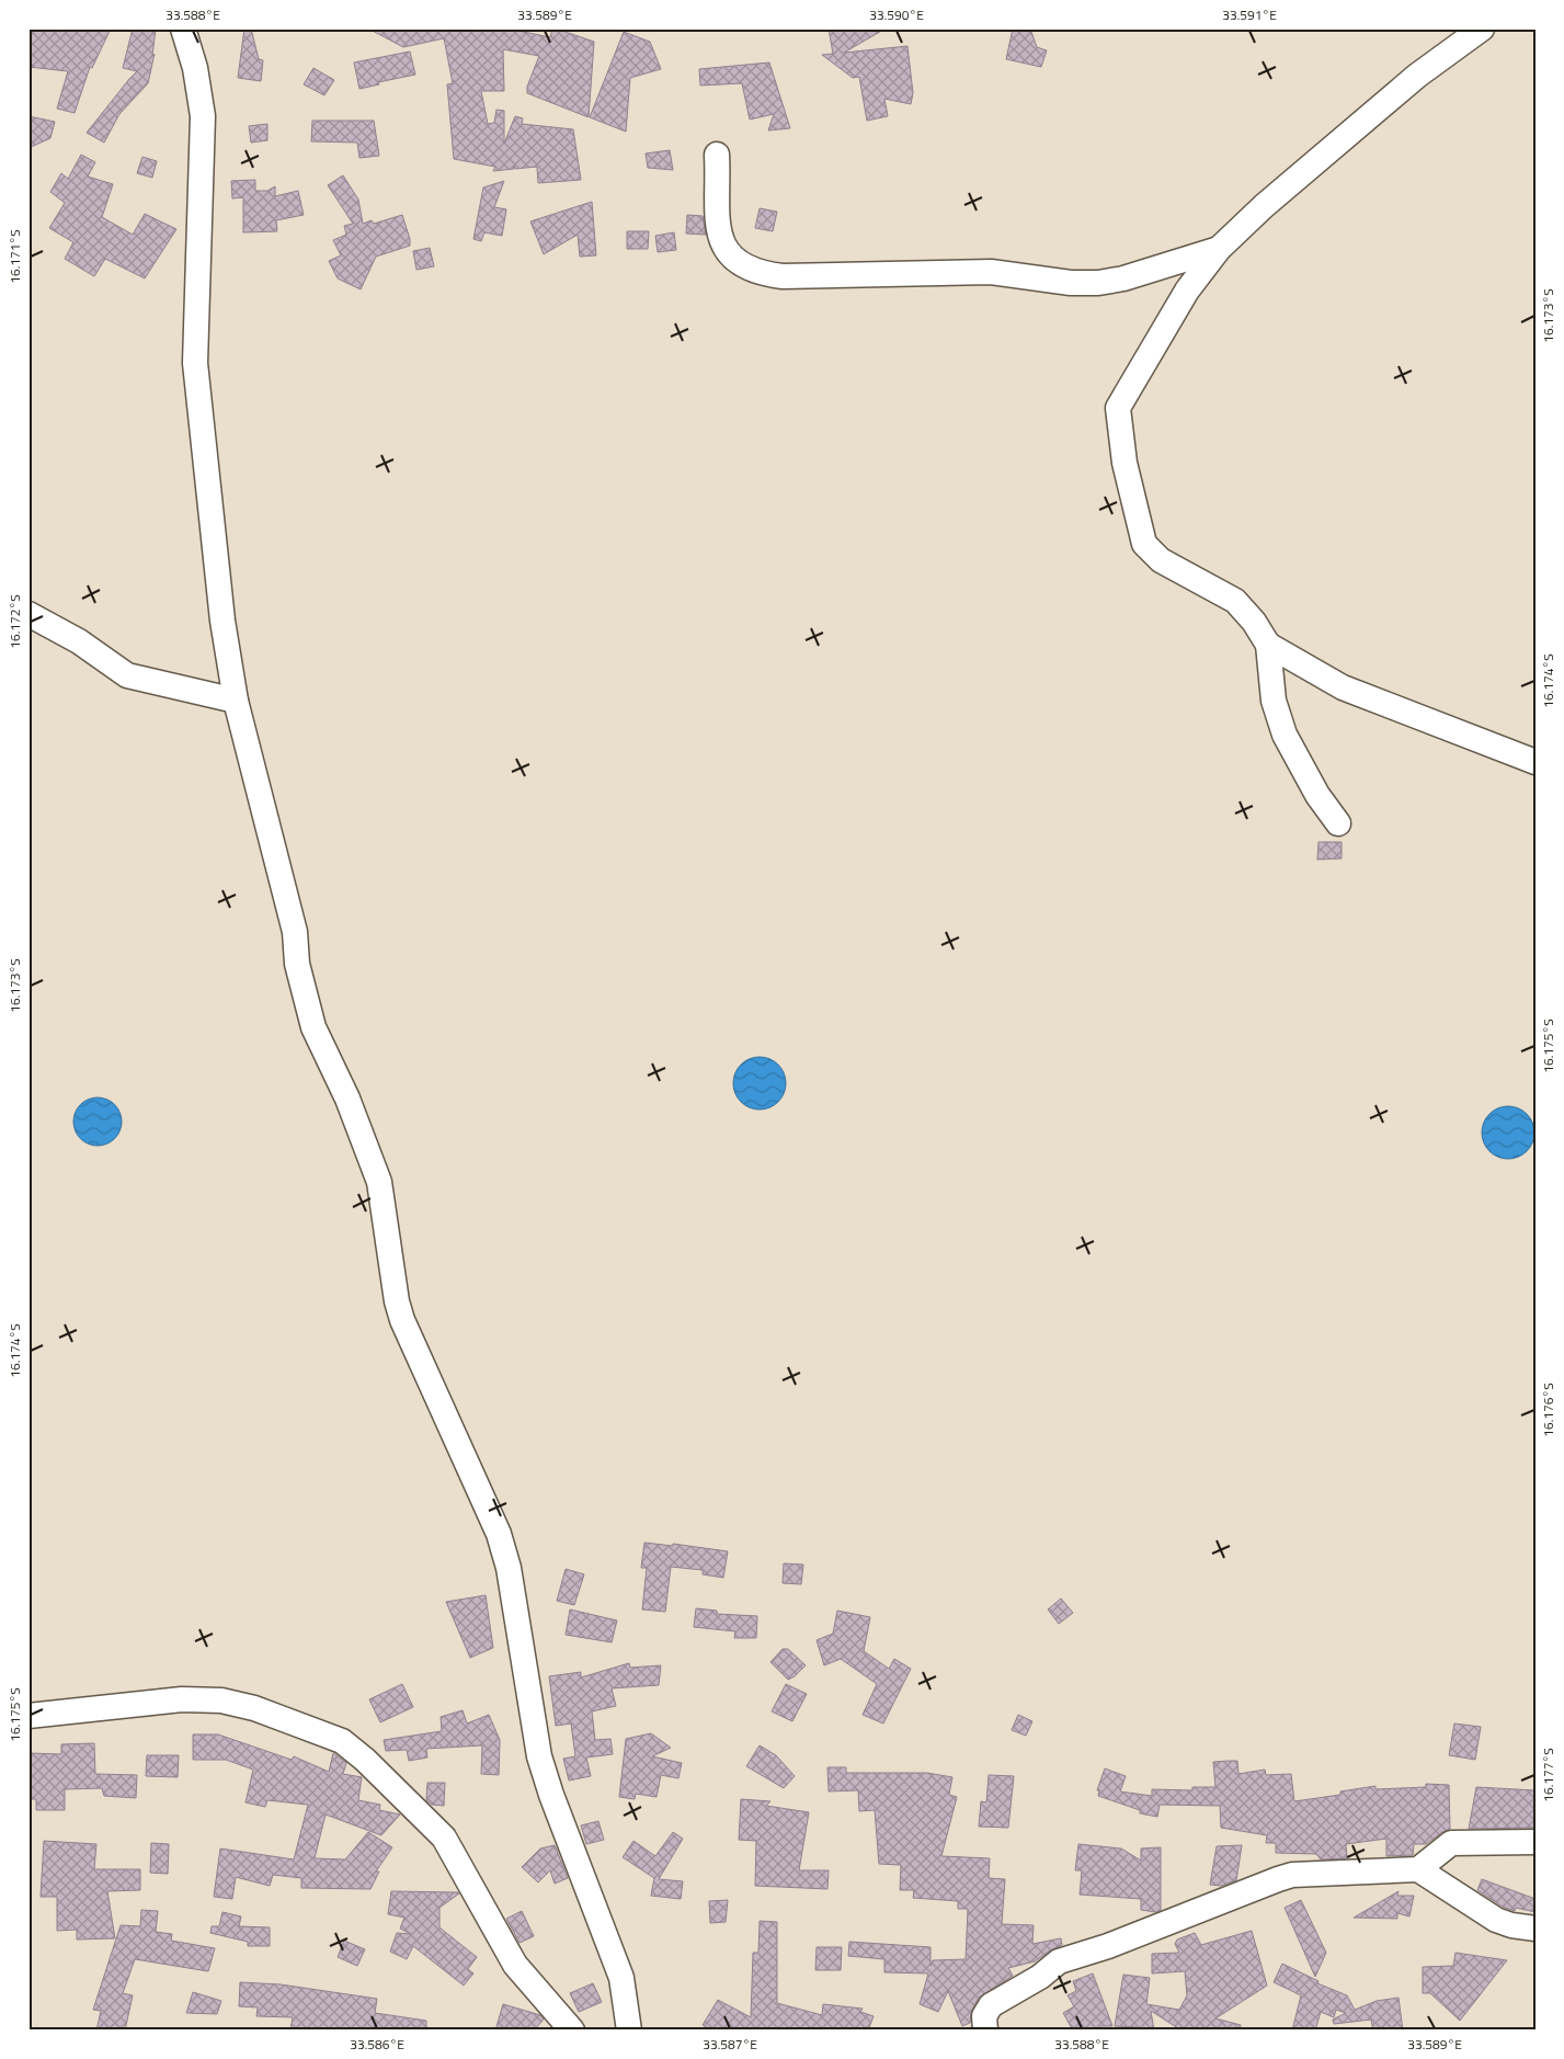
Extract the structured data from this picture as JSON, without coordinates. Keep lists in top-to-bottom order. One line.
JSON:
{"coordinates":["33.588°E","33.589°E","33.590°E","33.591°E","16.171°S","16.173°S","16.172°S","16.174°S","16.175°S","16.176°S","16.177°S","33.586°E","33.587°E"]}
